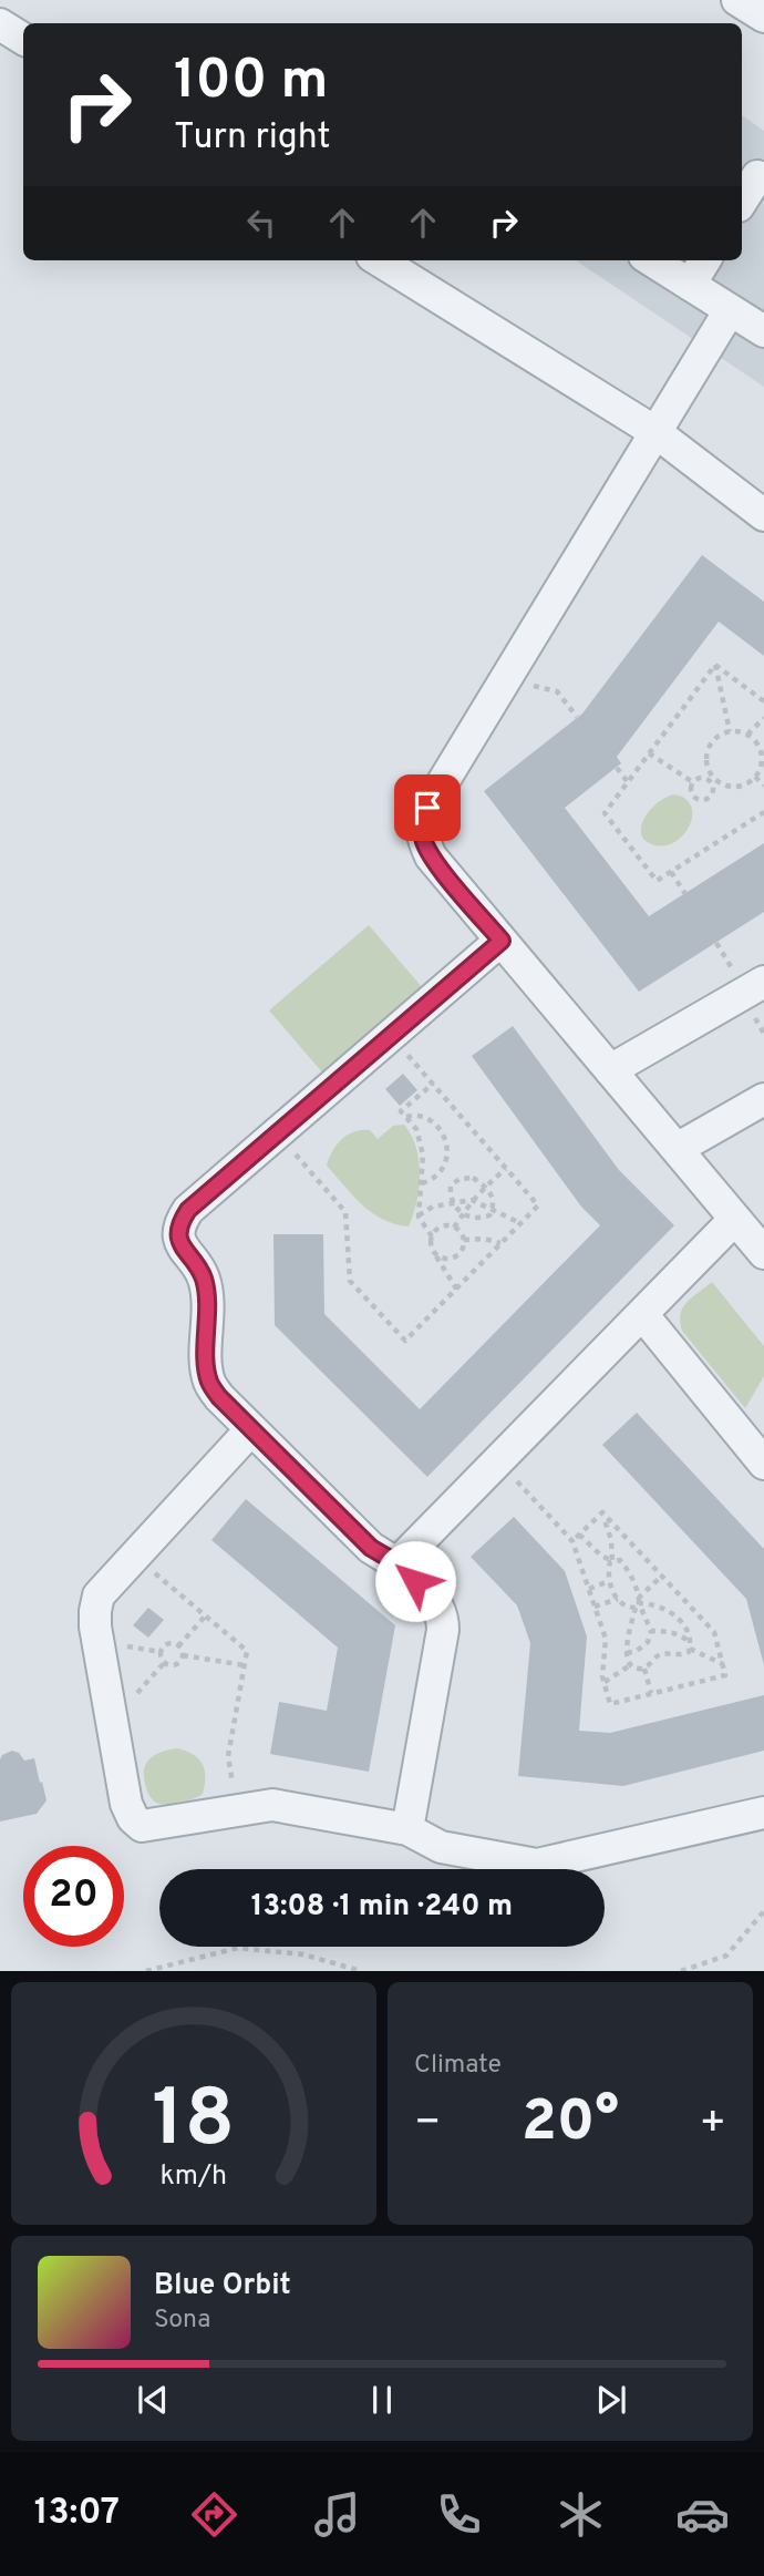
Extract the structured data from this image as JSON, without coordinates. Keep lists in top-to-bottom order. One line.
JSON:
{"page":{"turn":["100 m","Turn right"],"limit":"20","trip":"13:08 · 1 min · 240 m","tile":"Climate","heat":["−","20°","+"],"song":["Blue Orbit","Sona"],"tabs":"13:07","gauge":["18","km/h"]}}
